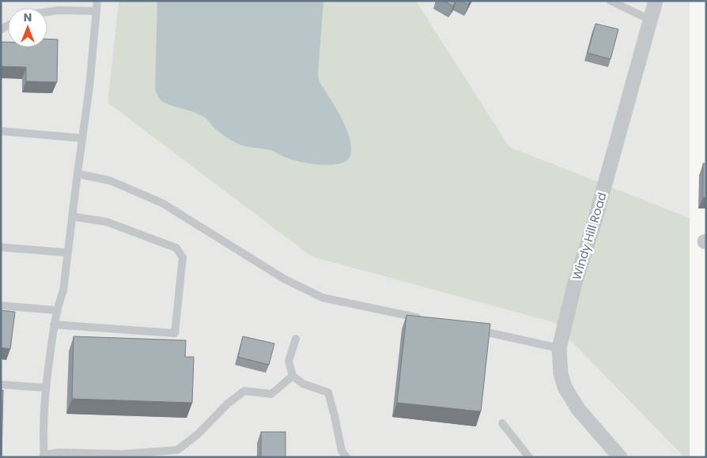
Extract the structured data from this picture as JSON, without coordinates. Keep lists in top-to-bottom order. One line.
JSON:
{"streets":{"street":["Windy Hill Road"]},"north":"top"}
